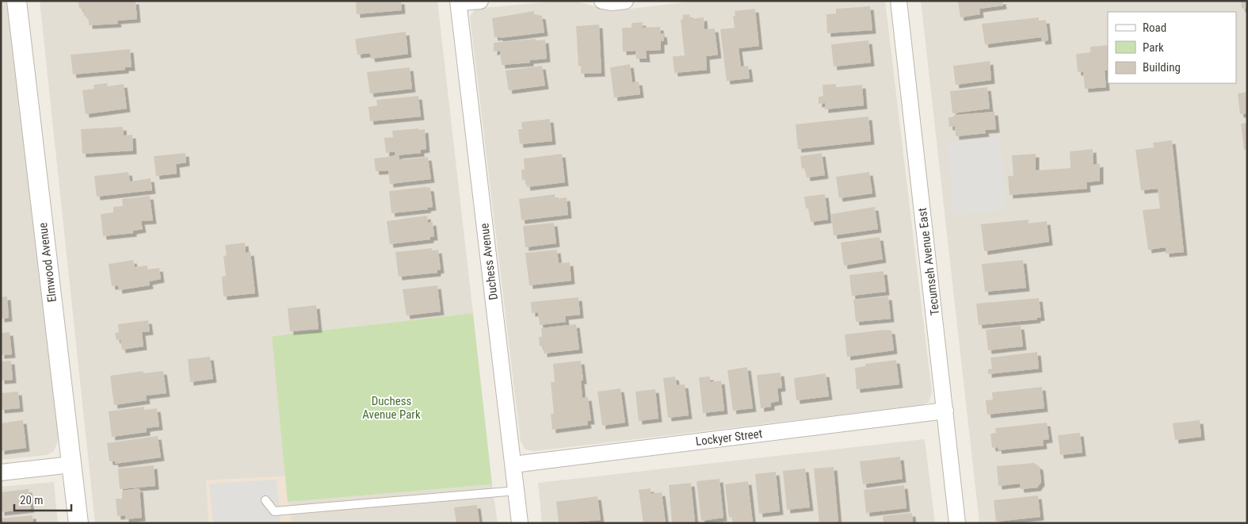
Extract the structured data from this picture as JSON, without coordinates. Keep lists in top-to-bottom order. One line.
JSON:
{"streets":{"street":["Duchess Avenue","Tecumseh Avenue East","Elmwood Avenue","Lockyer Street"]},"crossings":[["Duchess Avenue","Lockyer Street"],["Tecumseh Avenue East","Lockyer Street"]],"parks":["Duchess Avenue Park"],"legend":["Road","Park","Building"],"scale_bar":"20 m"}
